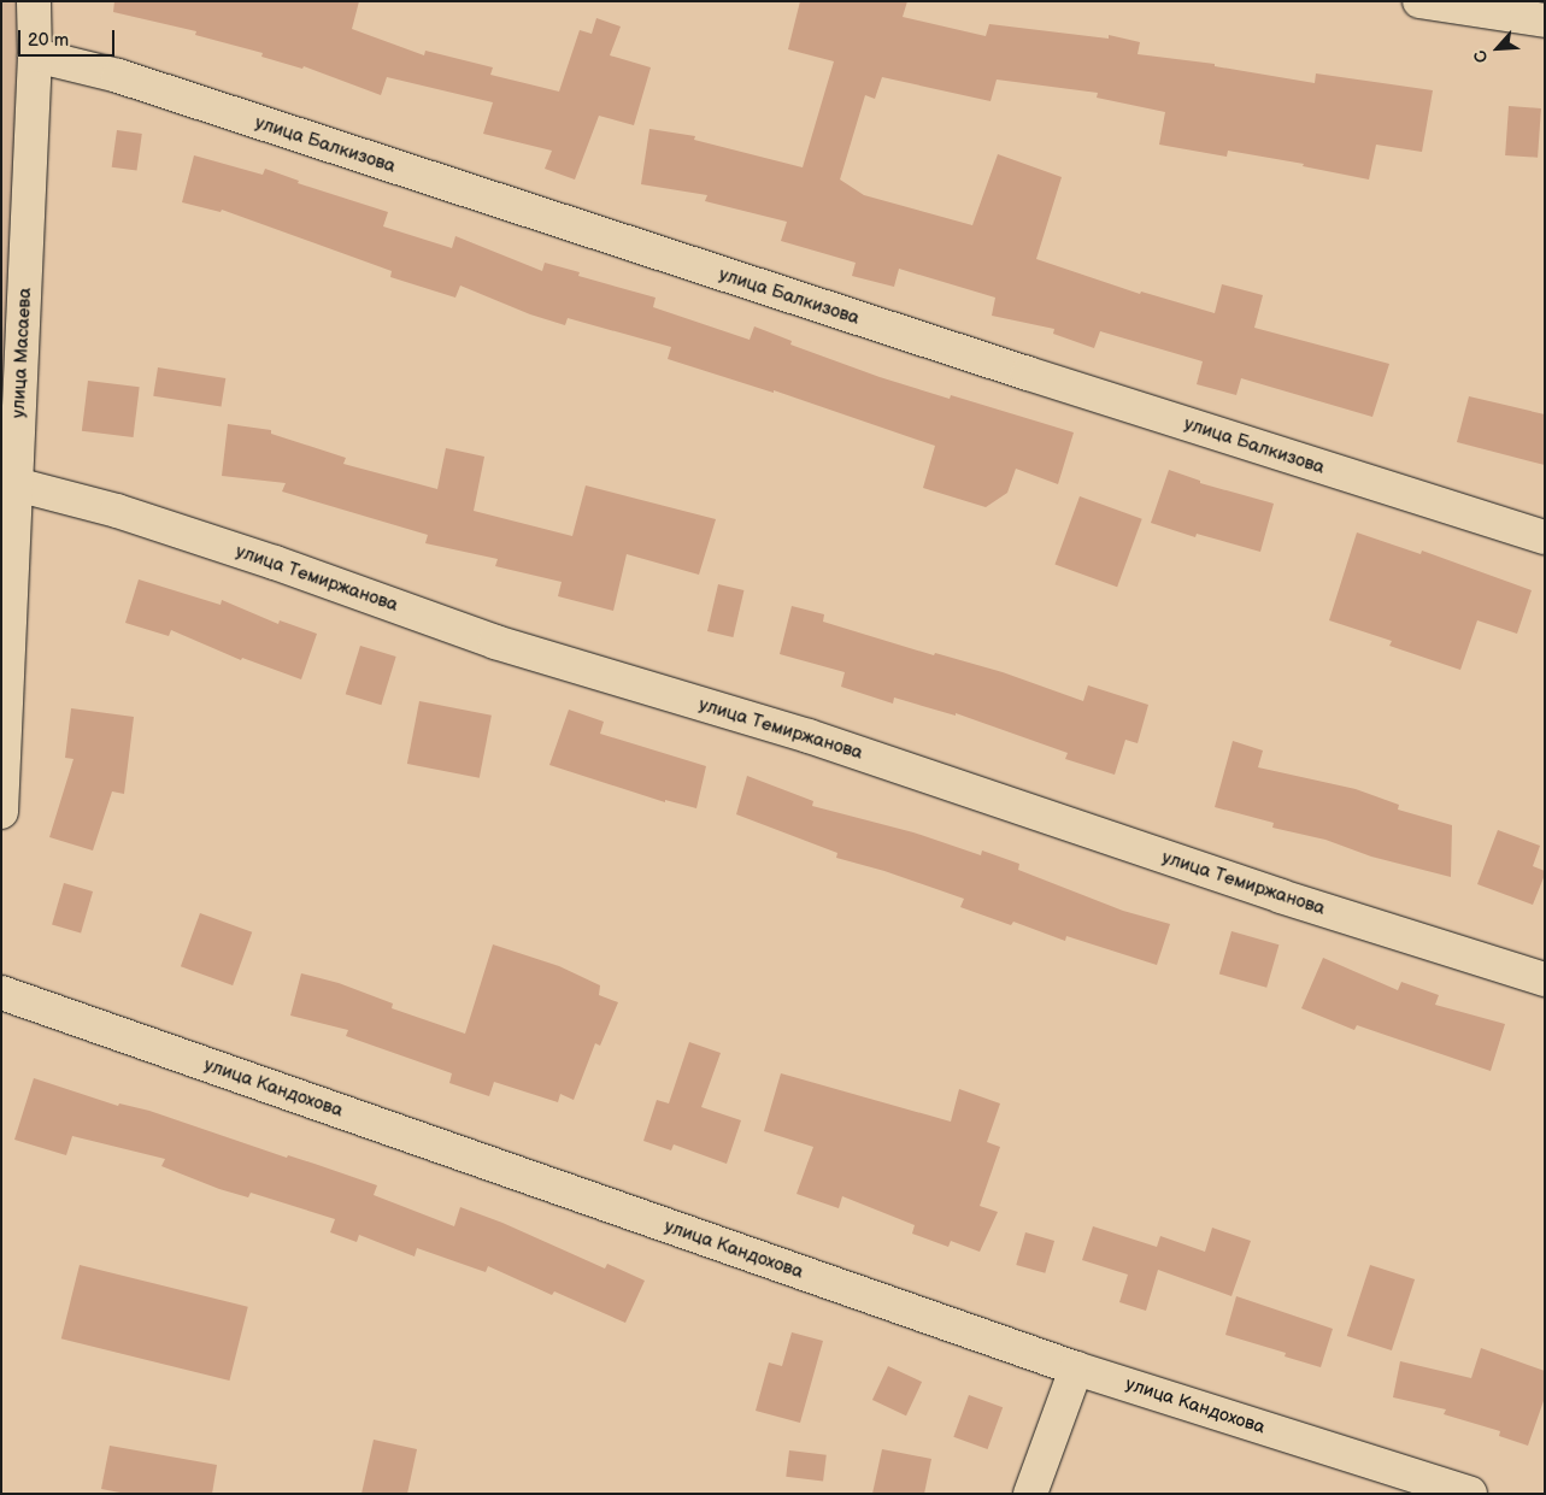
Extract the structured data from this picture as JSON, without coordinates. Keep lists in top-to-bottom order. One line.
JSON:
{"streets":{"street":["улица Балкизова","улица Масаева","улица Темиржанова","улица Кандохова"]},"crossings":[["улица Балкизова","улица Масаева"],["улица Масаева","улица Темиржанова"]],"scale_bar":"20 m","north":"bottom left"}
